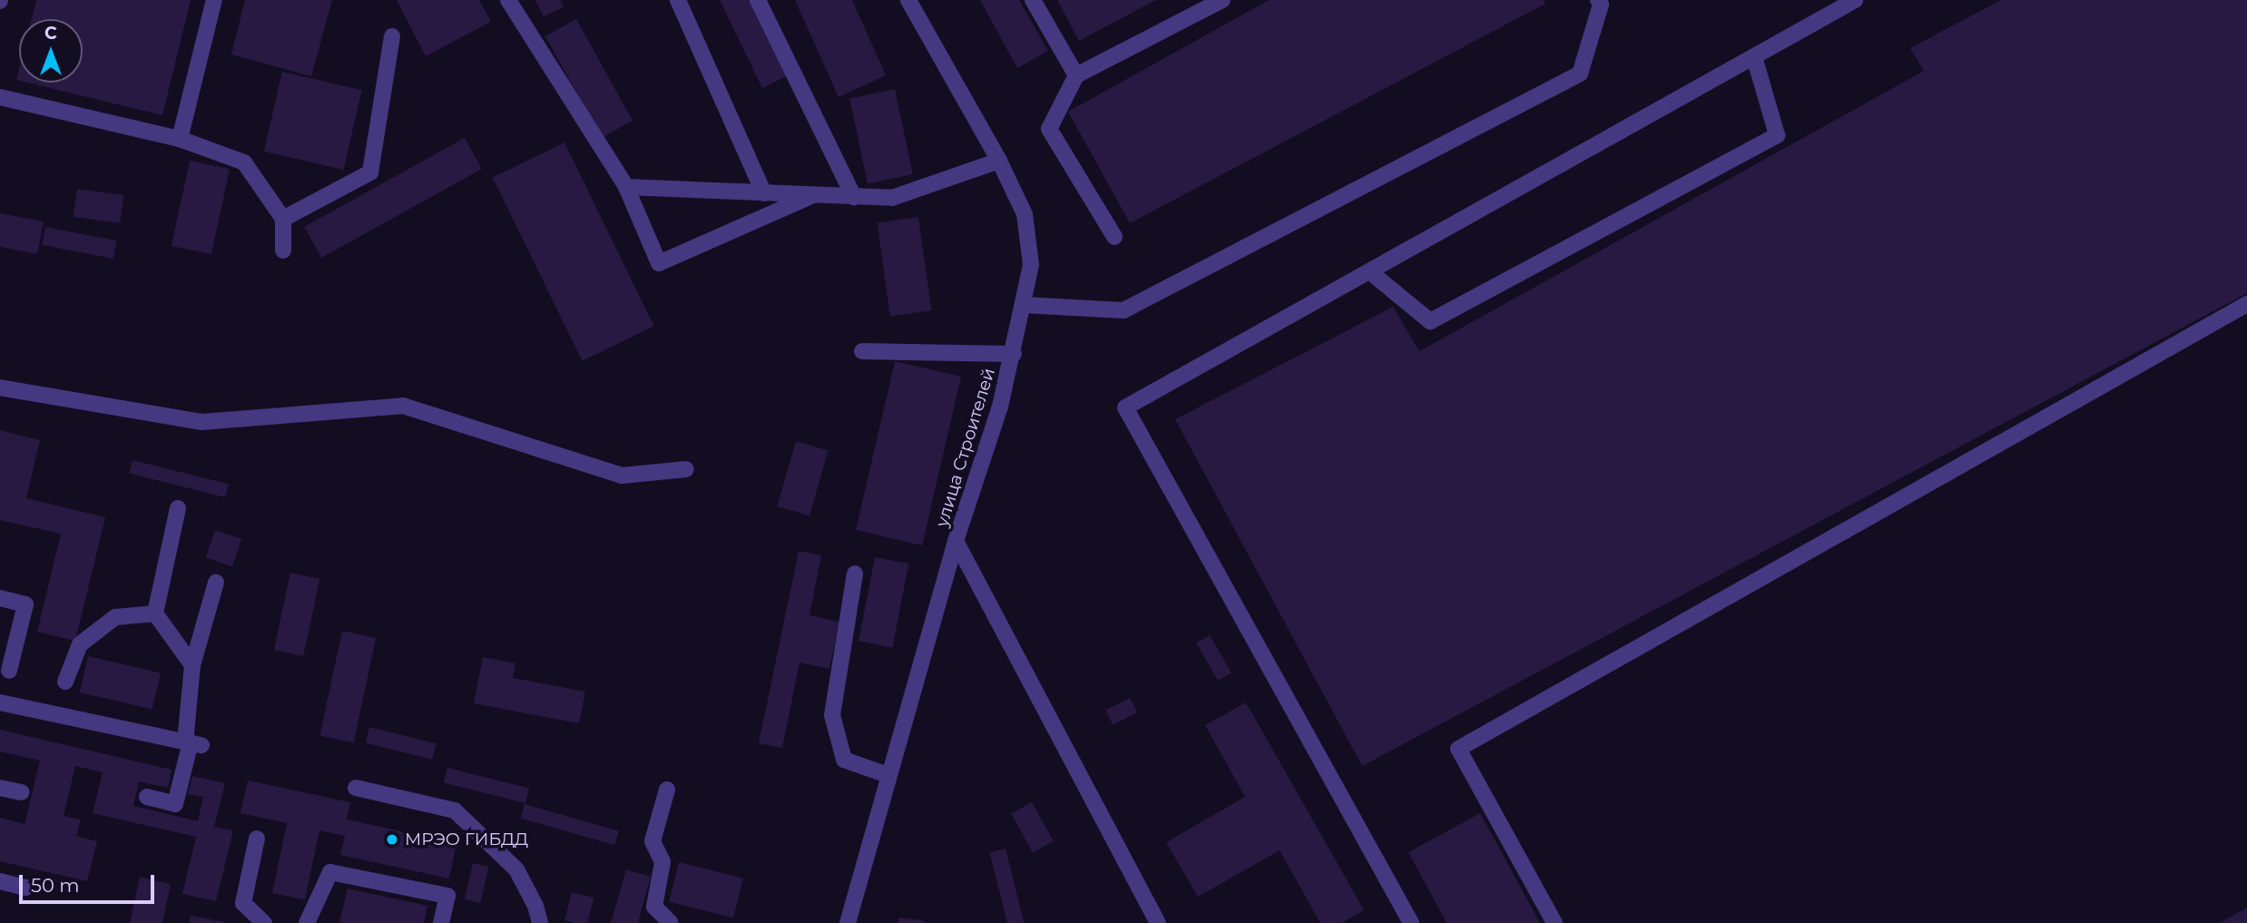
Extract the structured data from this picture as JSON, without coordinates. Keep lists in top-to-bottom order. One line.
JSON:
{"streets":{"street":["улица Строителей"]},"places":["МРЭО ГИБДД"],"scale_bar":"50 m","north":"top"}
